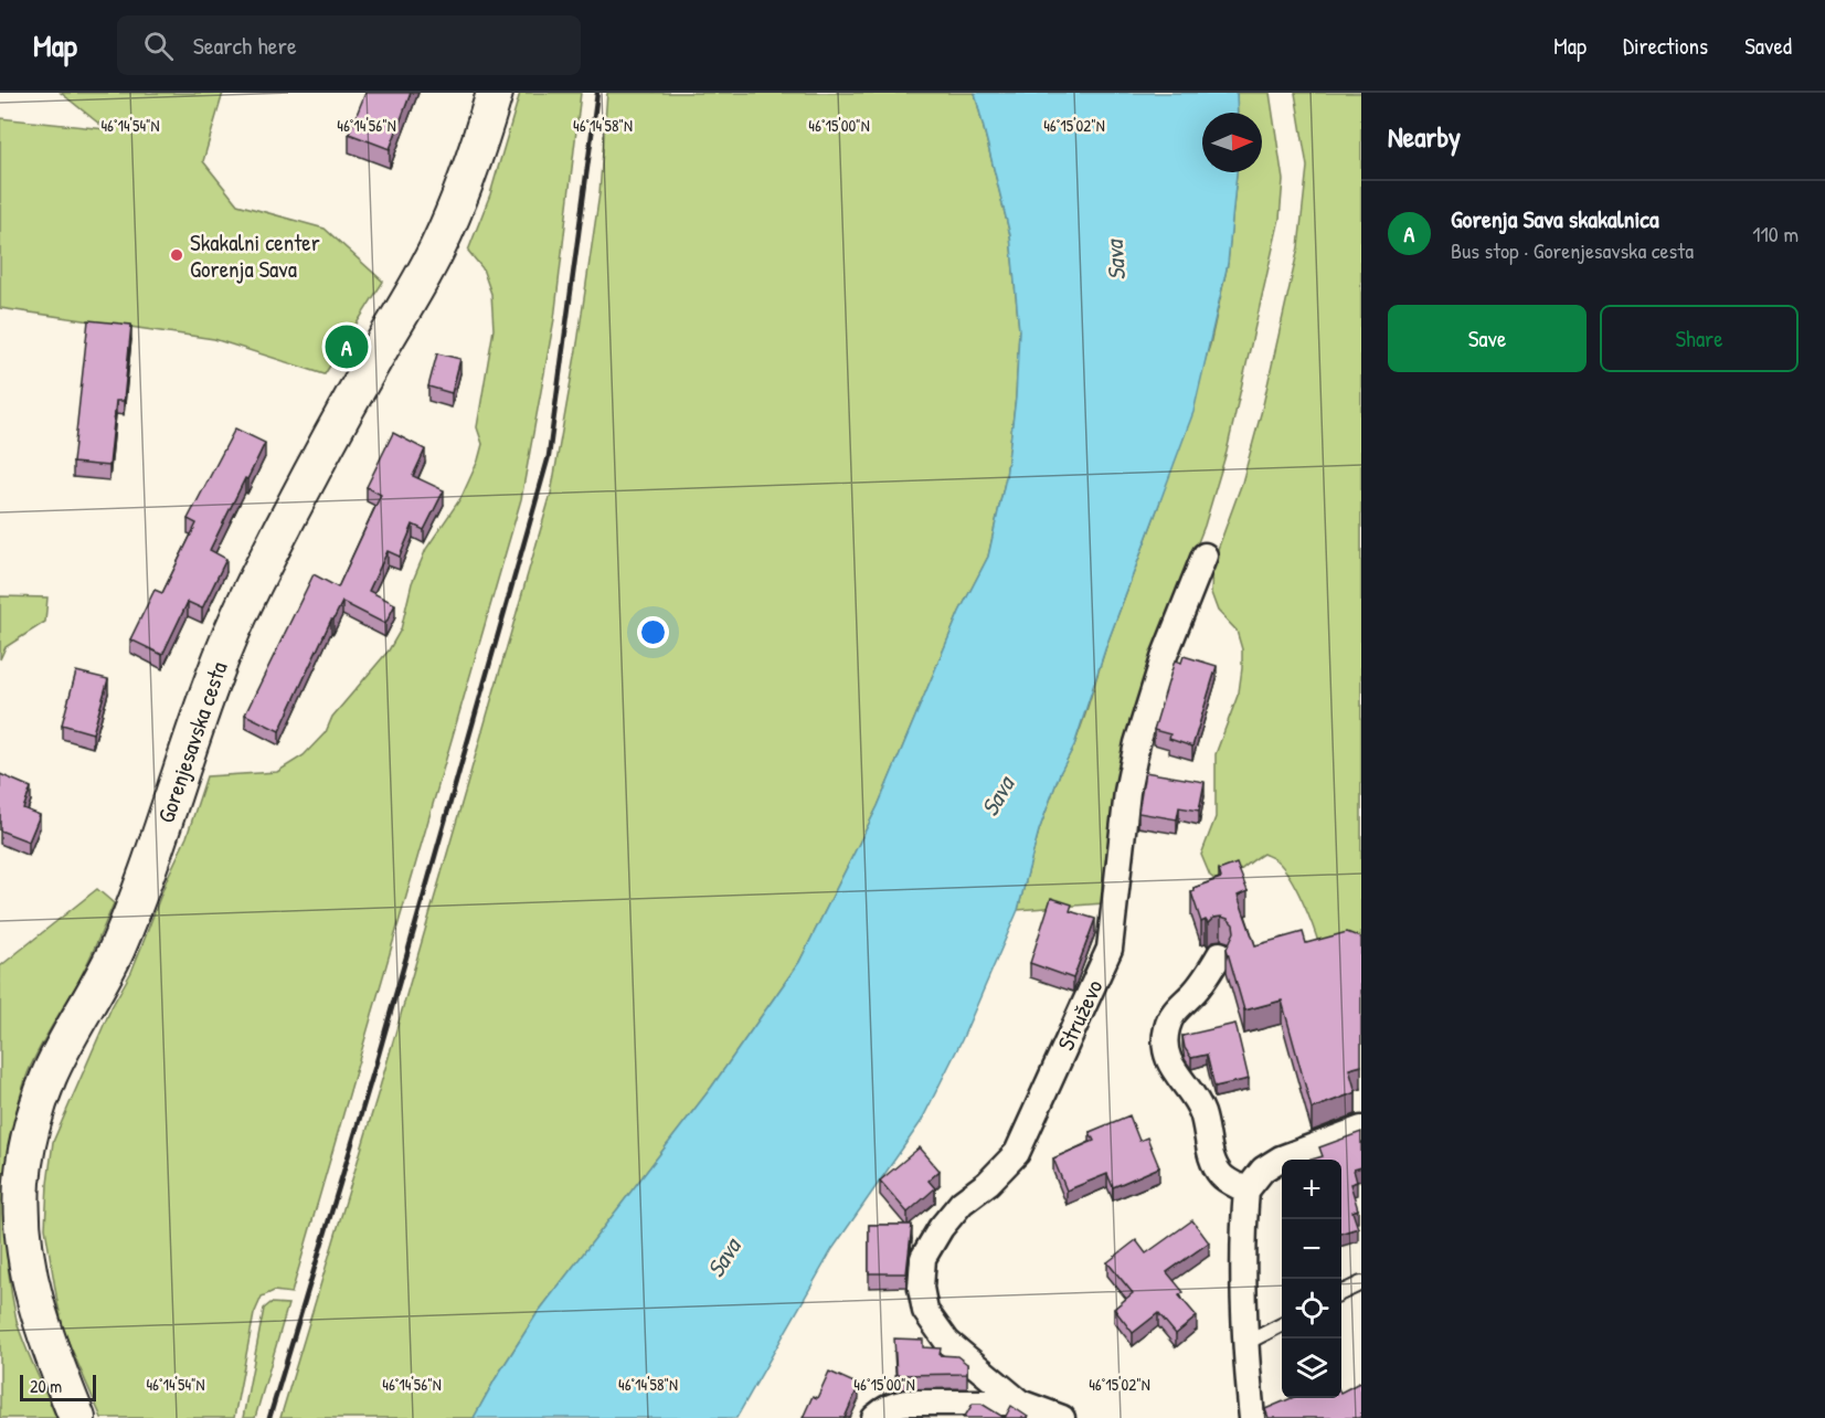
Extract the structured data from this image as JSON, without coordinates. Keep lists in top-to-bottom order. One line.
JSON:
{"streets":{"street":["Gorenjesavska cesta","Struževo"]},"water":["Sava"],"places":["Skakalni center Gorenja Sava"],"scale_bar":"20 m","north":"right","page":{"header":"Map","search":"Search here","nav":["Map","Directions","Saved"],"heading":"Nearby","list":[{"mark":"A","name":"Gorenja Sava skakalnica","note":"Bus stop · Gorenjesavska cesta","value":"110 m"}],"buttons":["Save","Share"],"pins":"A","map_buttons":["+","−"],"scale":"20 m"},"coordinates":["46°14'54\"N","46°14'56\"N","46°14'58\"N","46°15'00\"N","46°15'02\"N"]}
